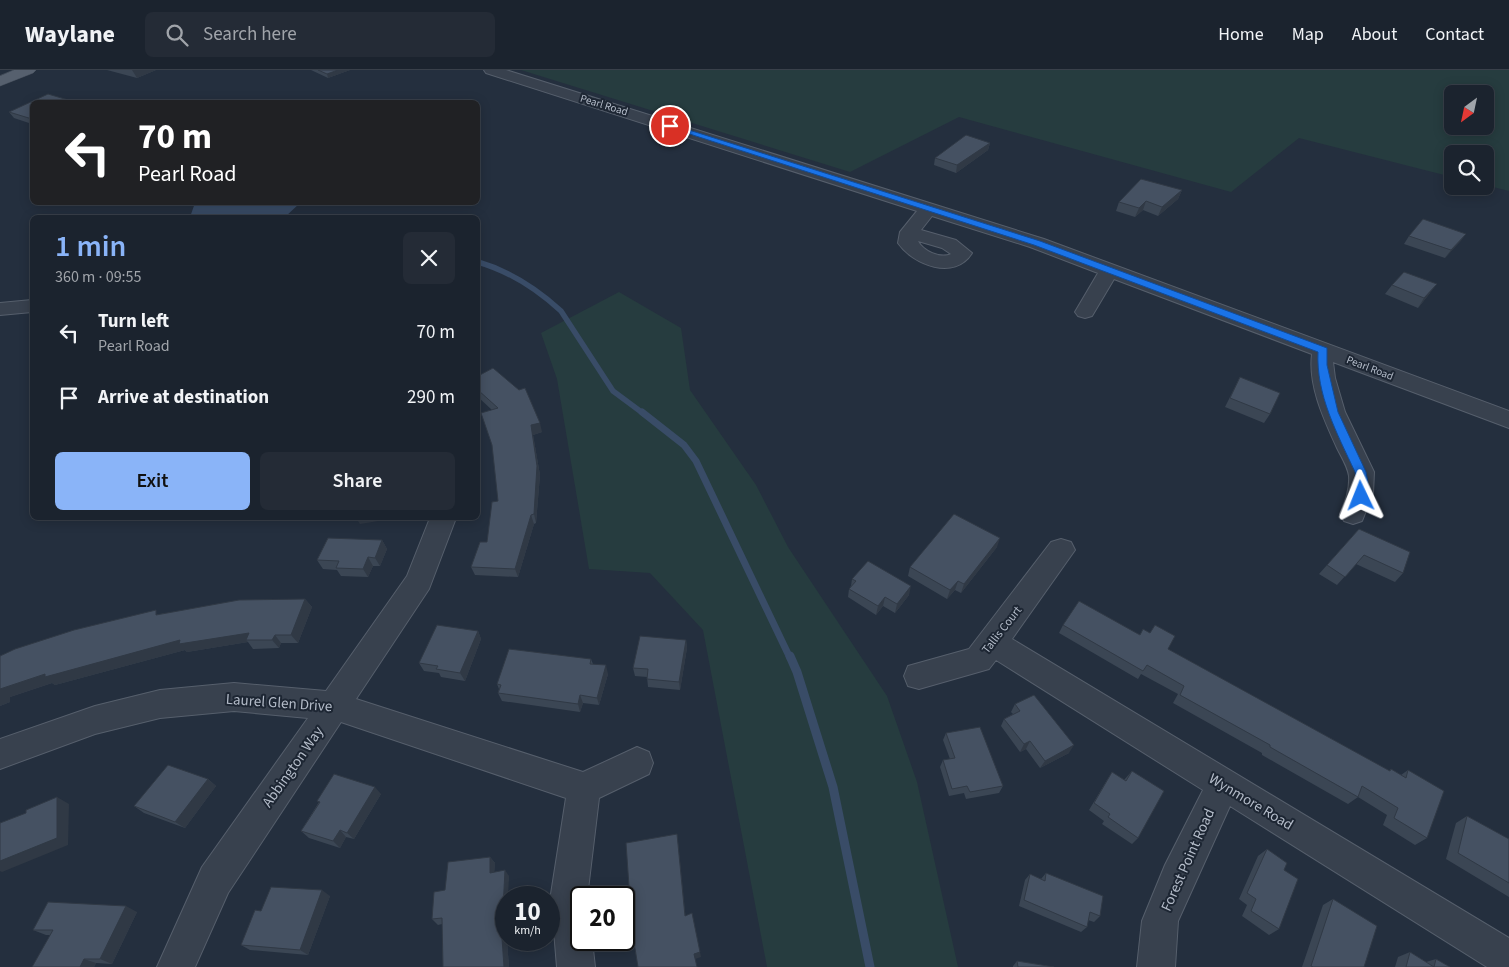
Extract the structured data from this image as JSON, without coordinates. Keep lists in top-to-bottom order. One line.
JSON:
{"streets":{"street":["Pearl Road","Tallis Court","Laurel Glen Drive","Abbington Way","Wynmore Road","Forest Point Road"]},"crossings":[["Tallis Court","Wynmore Road"],["Laurel Glen Drive","Abbington Way"],["Wynmore Road","Forest Point Road"]],"north":"bottom left","page":{"header":"Waylane","search":"Search here","nav":["Home","Map","About","Contact"],"turn":["70 m","Pearl Road"],"heading":["1 min","360 m · 09:55"],"list":[{"name":"Turn left","note":"Pearl Road","value":"70 m"},{"name":"Arrive at destination","value":"290 m"}],"buttons":["Exit","Share"],"speed":"10 km/h","limit":"20"}}
